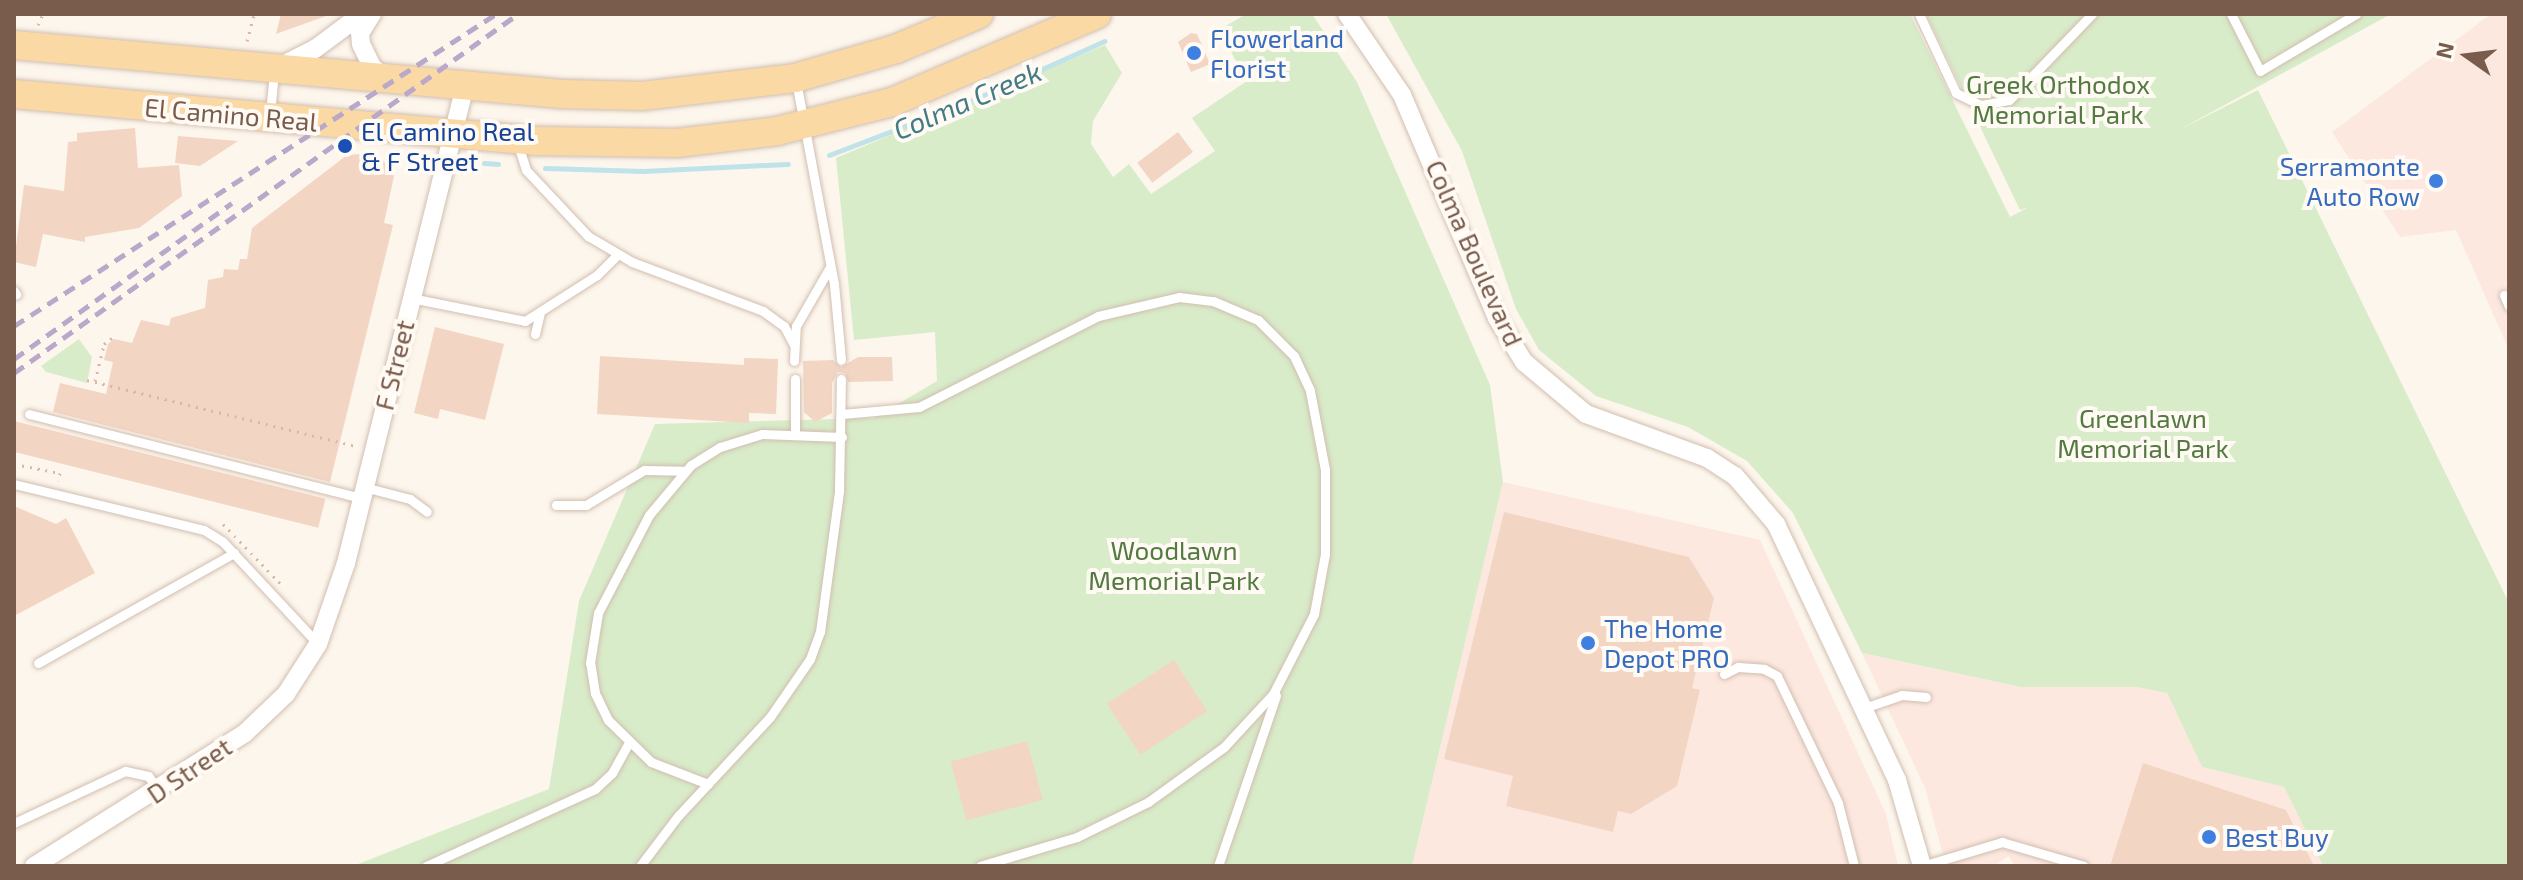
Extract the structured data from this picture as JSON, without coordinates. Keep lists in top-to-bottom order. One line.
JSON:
{"streets":{"main road":["El Camino Real"],"street":["Colma Boulevard","F Street","D Street"]},"crossings":[["El Camino Real","F Street"],["F Street","D Street"]],"water":["Colma Creek"],"parks":["Greek Orthodox Memorial Park","Greenlawn Memorial Park","Woodlawn Memorial Park"],"places":["Flowerland Florist","El Camino Real & F Street","Serramonte Auto Row","The Home Depot PRO","Best Buy"],"north":"left"}
